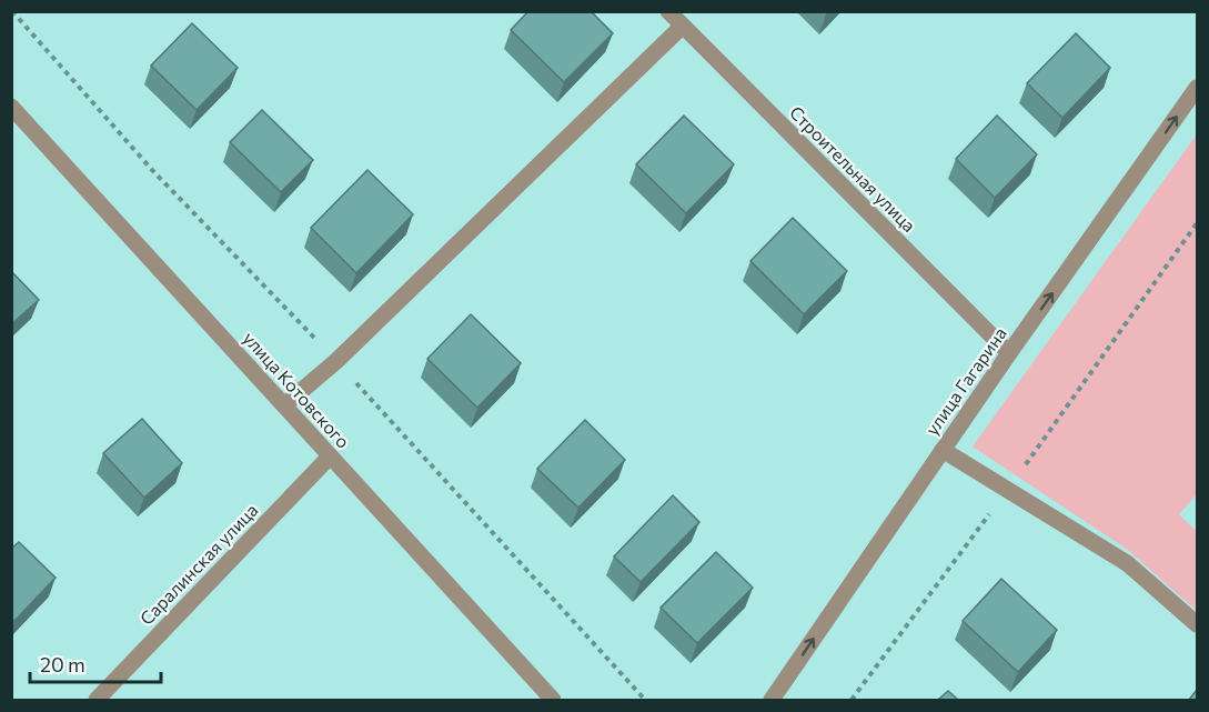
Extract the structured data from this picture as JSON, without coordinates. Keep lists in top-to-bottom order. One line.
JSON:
{"streets":{"street":["Строительная улица","улица Гагарина","улица Котовского","Саралинская улица"]},"crossings":[["Строительная улица","улица Гагарина"],["улица Котовского","Саралинская улица"]],"one_way":["улица Гагарина"],"scale_bar":"20 m"}
